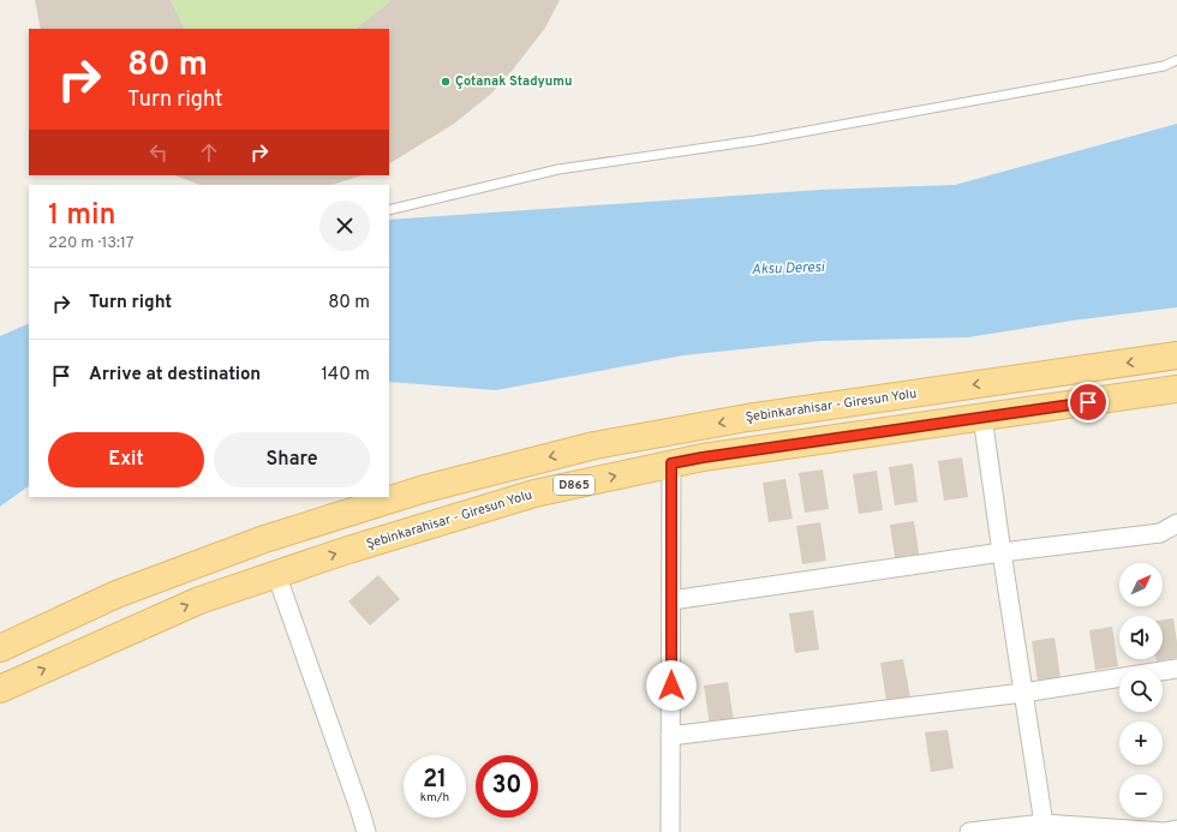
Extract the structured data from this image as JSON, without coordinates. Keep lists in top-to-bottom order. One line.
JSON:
{"streets":{"main road":["Şebinkarahisar - Giresun Yolu","D865"]},"water":["Aksu Deresi"],"places":["Çotanak Stadyumu"],"north":"top right","page":{"turn":["80 m","Turn right"],"heading":["1 min","220 m · 13:17"],"list":[{"name":"Turn right","value":"80 m"},{"name":"Arrive at destination","value":"140 m"}],"buttons":["Exit","Share"],"map_buttons":["+","−"],"speed":"21 km/h","limit":"30"}}
